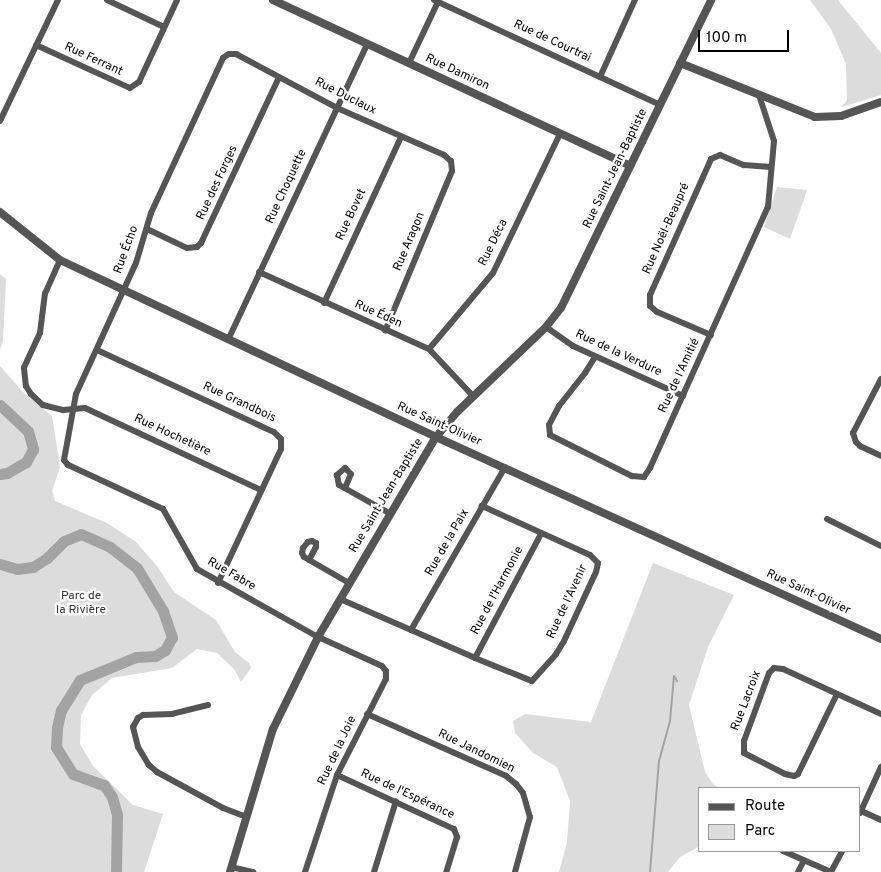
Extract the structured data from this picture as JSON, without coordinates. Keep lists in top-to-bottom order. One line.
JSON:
{"streets":{"street":["Rue de Courtrai","Rue Ferrant","Rue Damiron","Rue Duclaux","Rue Saint-Jean-Baptiste","Rue des Forges","Rue Choquette","Rue Bovet","Rue Noël-Beaupré","Rue Aragon","Rue Déca","Rue Écho","Rue Éden","Rue de la Verdure","Rue de l'Amitié","Rue Grandbois","Rue Saint-Olivier","Rue Hochetière","Rue de la Paix","Rue Fabre","Rue de l'Harmonie","Rue de l'Avenir","Rue Lacroix","Rue de la Joie","Rue Jandomien","Rue de l'Espérance"]},"crossings":[["Rue de Courtrai","Rue Saint-Jean-Baptiste"],["Rue Damiron","Rue Saint-Jean-Baptiste"],["Rue Damiron","Rue Choquette"],["Rue Damiron","Rue Déca"],["Rue Duclaux","Rue des Forges"],["Rue Duclaux","Rue Choquette"],["Rue Duclaux","Rue Bovet"],["Rue Duclaux","Rue Aragon"],["Rue Duclaux","Rue Écho"],["Rue Saint-Jean-Baptiste","Rue Éden"],["Rue Saint-Jean-Baptiste","Rue de la Verdure"],["Rue Saint-Jean-Baptiste","Rue Saint-Olivier"],["Rue Saint-Jean-Baptiste","Rue Fabre"],["Rue Saint-Jean-Baptiste","Rue de l'Avenir"],["Rue des Forges","Rue Écho"],["Rue Choquette","Rue Éden"],["Rue Choquette","Rue Saint-Olivier"],["Rue Bovet","Rue Éden"],["Rue Noël-Beaupré","Rue de l'Amitié"],["Rue Aragon","Rue Éden"],["Rue Déca","Rue Éden"],["Rue Écho","Rue Grandbois"],["Rue Écho","Rue Saint-Olivier"],["Rue Écho","Rue Hochetière"],["Rue Écho","Rue Fabre"],["Rue de la Verdure","Rue de l'Amitié"],["Rue Grandbois","Rue Hochetière"],["Rue Grandbois","Rue Fabre"],["Rue Saint-Olivier","Rue Hochetière"],["Rue Saint-Olivier","Rue de la Paix"],["Rue de la Paix","Rue de l'Avenir"],["Rue Fabre","Rue de la Joie"],["Rue de l'Harmonie","Rue de l'Avenir"],["Rue de la Joie","Rue Jandomien"],["Rue de la Joie","Rue de l'Espérance"]],"parks":["Parc de la Rivière"],"legend":["Route","Parc"],"scale_bar":"100 m"}
